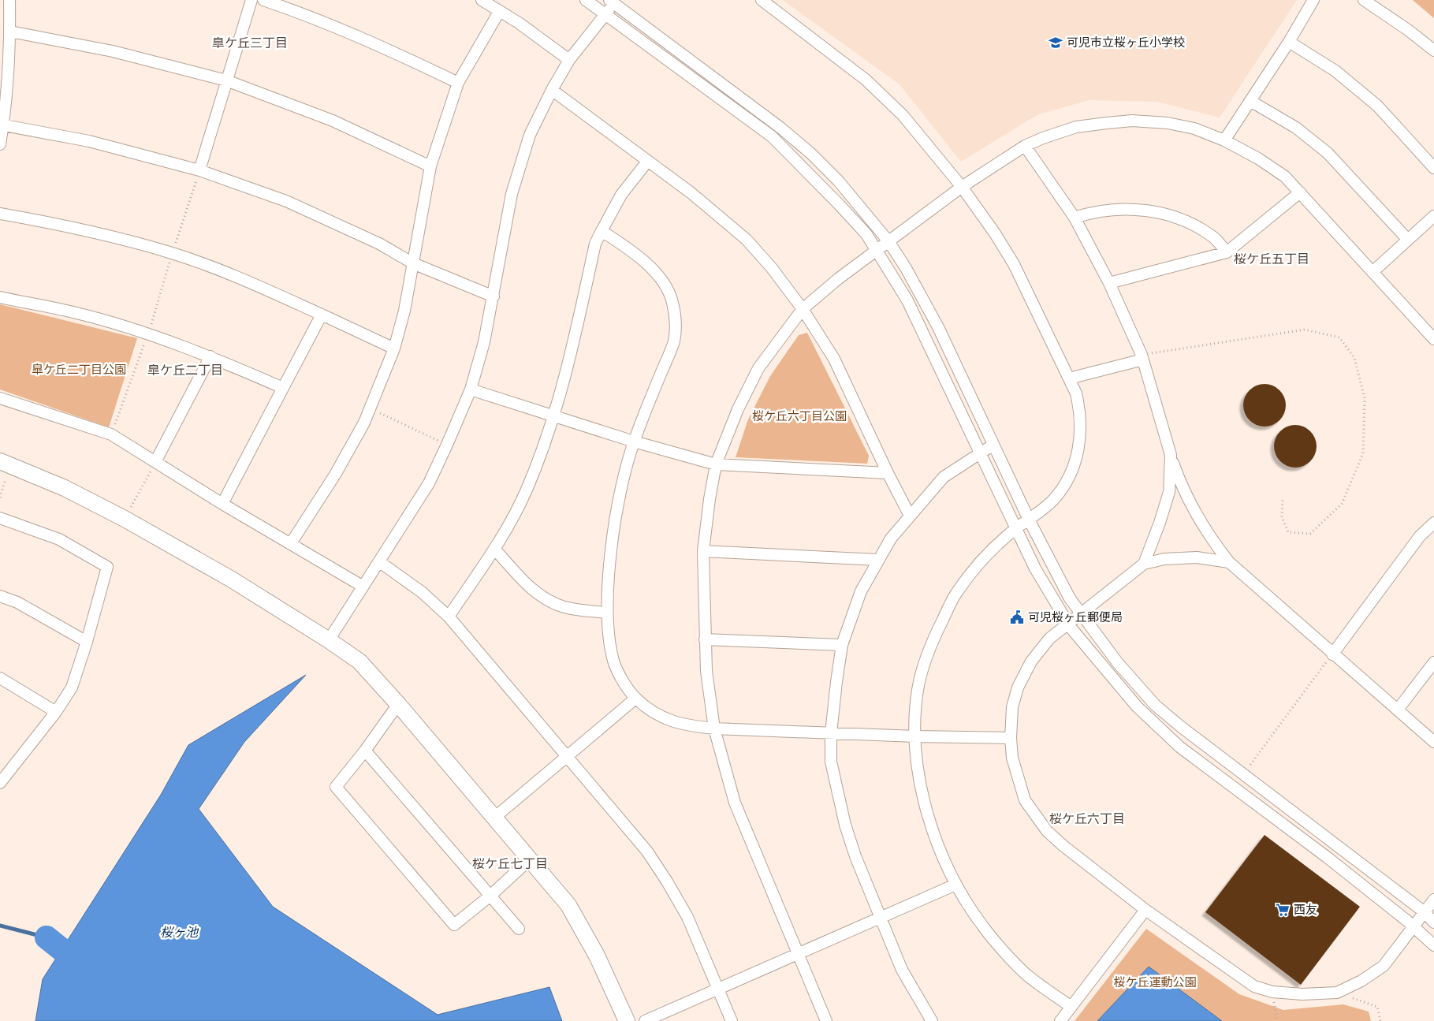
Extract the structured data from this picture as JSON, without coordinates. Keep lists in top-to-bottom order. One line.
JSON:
{"districts":["皐ケ丘三丁目","桜ケ丘五丁目","皐ケ丘二丁目","桜ケ丘六丁目","桜ケ丘七丁目"],"water":["桜ヶ池"],"parks":["皐ケ丘二丁目公園","桜ケ丘六丁目公園","桜ケ丘運動公園"],"places":{"school or university":["可児市立桜ヶ丘小学校"],"public building":["可児桜ヶ丘郵便局"],"supermarket":["西友"]}}
